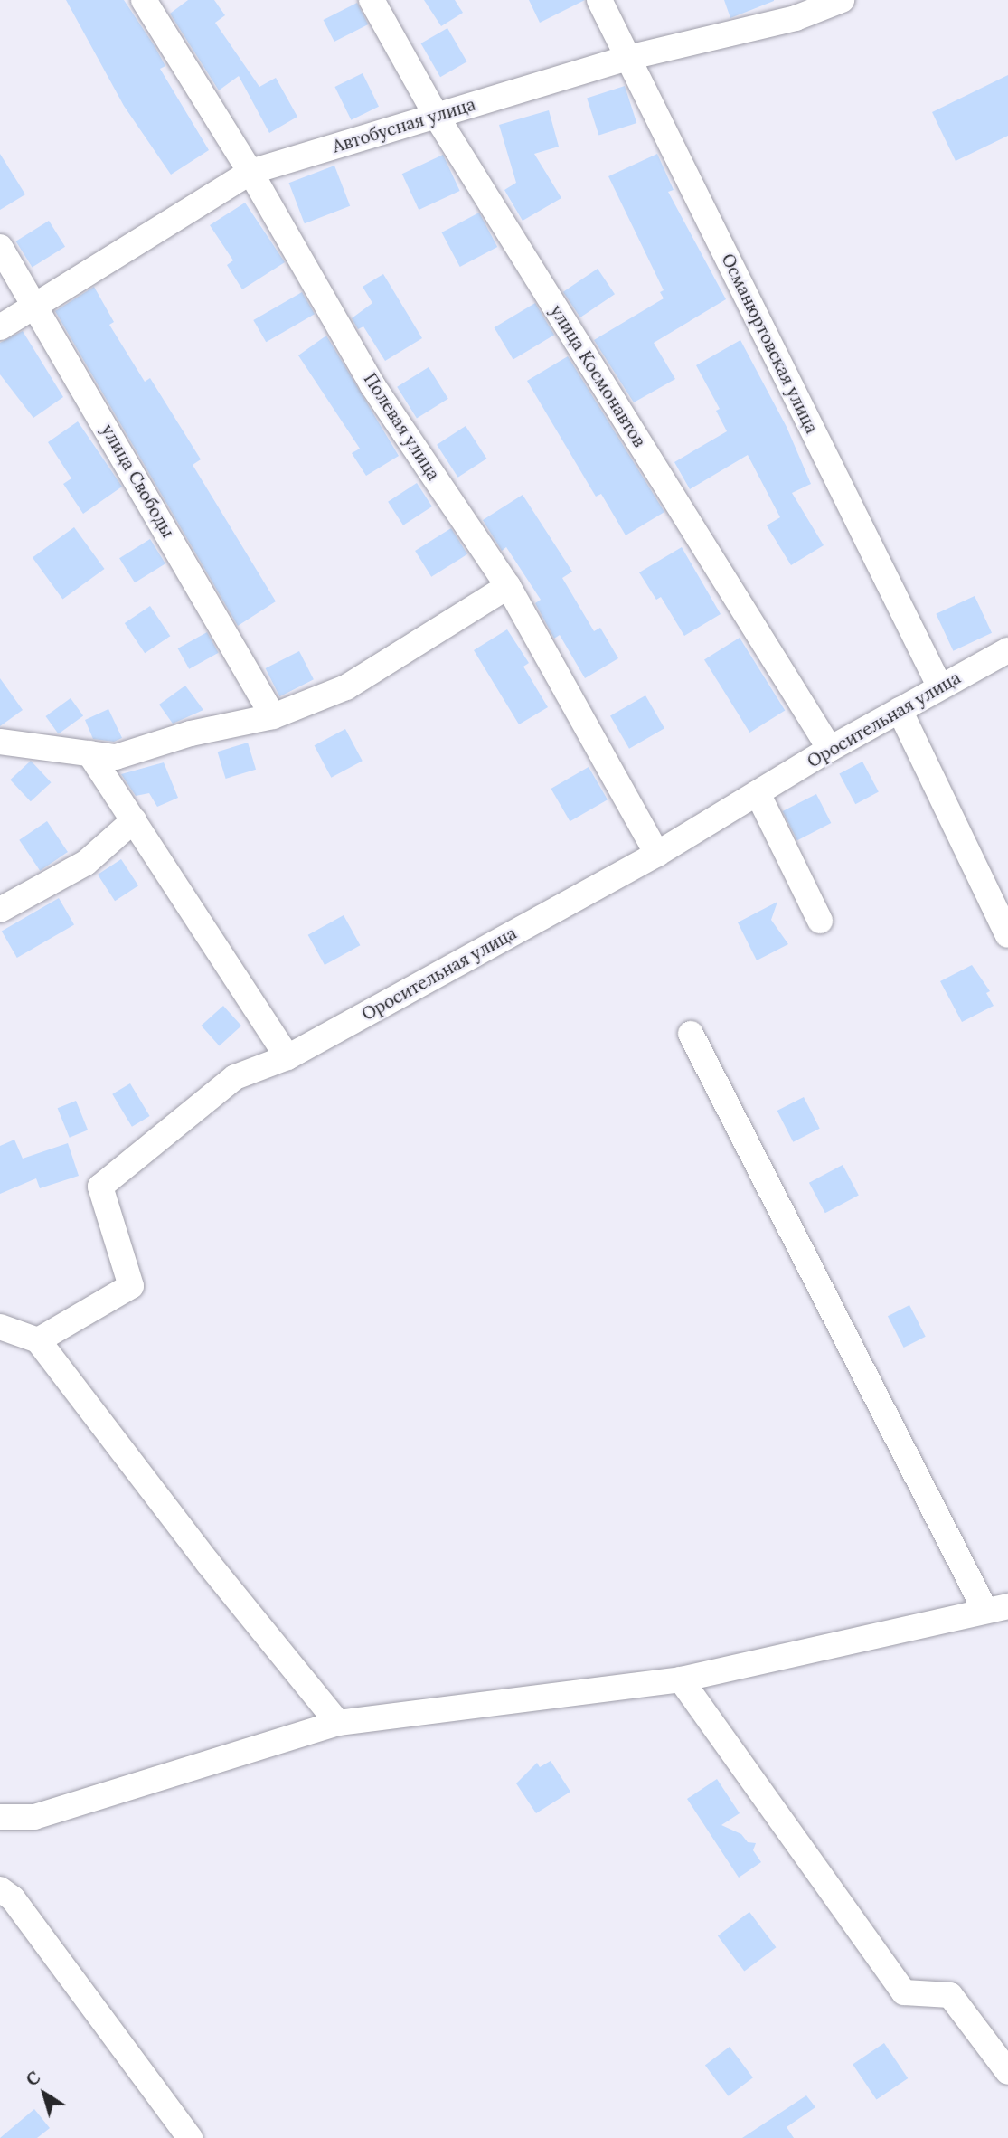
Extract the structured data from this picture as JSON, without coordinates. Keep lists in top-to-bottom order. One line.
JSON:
{"streets":{"street":["Автобусная улица","Османюртовская улица","улица Космонавтов","Полевая улица","улица Свободы","Оросительная улица"]},"crossings":[["Автобусная улица","Османюртовская улица"],["Автобусная улица","улица Космонавтов"],["Автобусная улица","Полевая улица"],["Автобусная улица","улица Свободы"],["Османюртовская улица","Оросительная улица"],["улица Космонавтов","Оросительная улица"],["Полевая улица","Оросительная улица"]],"north":"top left"}
